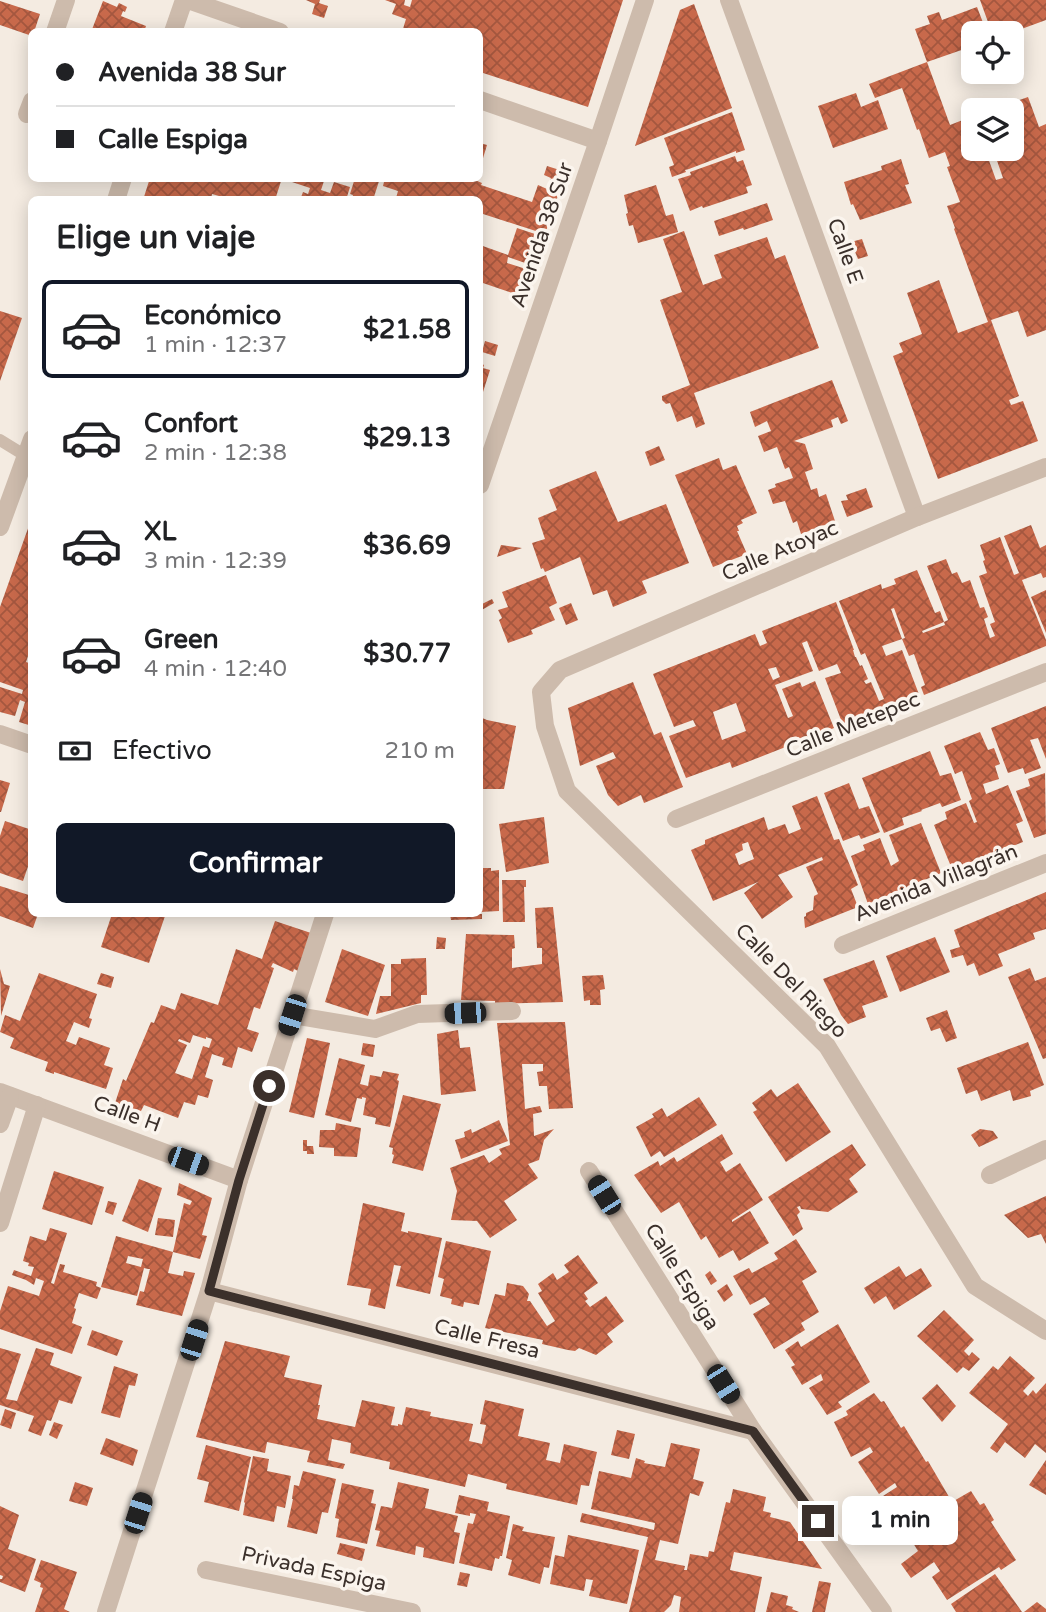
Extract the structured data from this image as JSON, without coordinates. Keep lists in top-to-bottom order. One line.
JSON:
{"streets":{"street":["Avenida 38 Sur","Calle E","Calle Atoyac","Calle Metepec","Avenida Villagrán","Calle Del Riego","Calle H","Calle Espiga","Calle Fresa","Privada Espiga"]},"crossings":[["Calle E","Calle Atoyac"],["Calle Atoyac","Calle Del Riego"],["Calle Espiga","Calle Fresa"]],"page":{"banner":["Avenida 38 Sur","Calle Espiga"],"heading":"Elige un viaje","list":[{"name":"Económico","note":"1 min · 12:37","value":"$21.58"},{"name":"Confort","note":"2 min · 12:38","value":"$29.13"},{"name":"XL","note":"3 min · 12:39","value":"$36.69"},{"name":"Green","note":"4 min · 12:40","value":"$30.77"}],"pay":["Efectivo","210 m"],"buttons":"Confirmar","bubble":"1 min"}}
